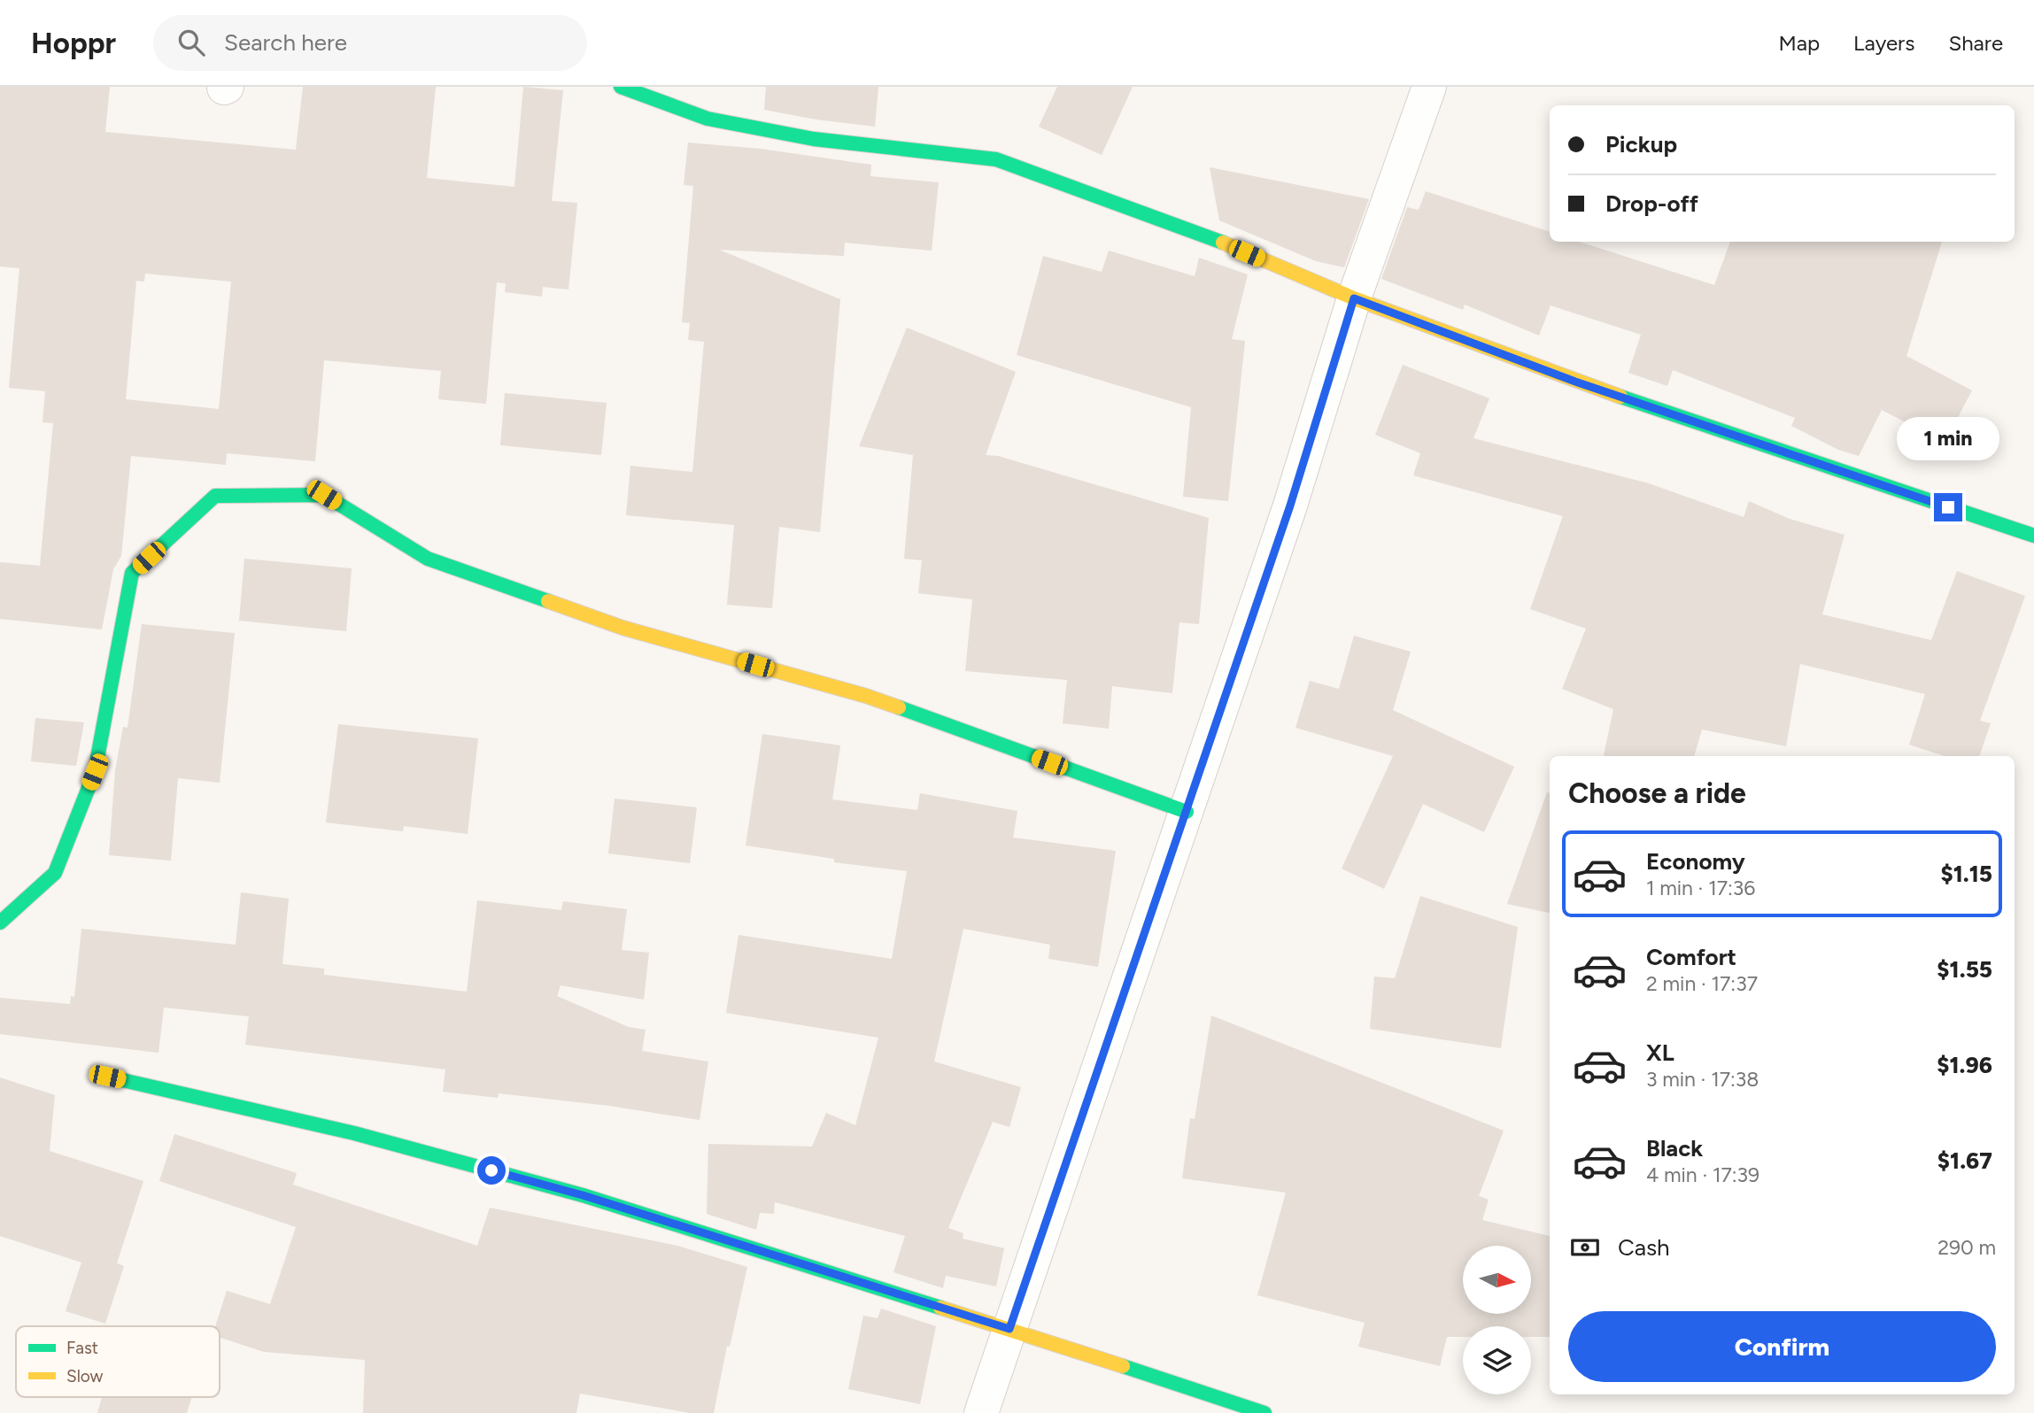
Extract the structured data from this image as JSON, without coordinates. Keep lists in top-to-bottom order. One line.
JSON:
{"legend":["Fast","Slow"],"north":"right","page":{"header":"Hoppr","search":"Search here","nav":["Map","Layers","Share"],"banner":["Pickup","Drop-off"],"bubble":"1 min","heading":"Choose a ride","list":[{"name":"Economy","note":"1 min · 17:36","value":"$1.15"},{"name":"Comfort","note":"2 min · 17:37","value":"$1.55"},{"name":"XL","note":"3 min · 17:38","value":"$1.96"},{"name":"Black","note":"4 min · 17:39","value":"$1.67"}],"pay":["Cash","290 m"],"buttons":"Confirm"}}
